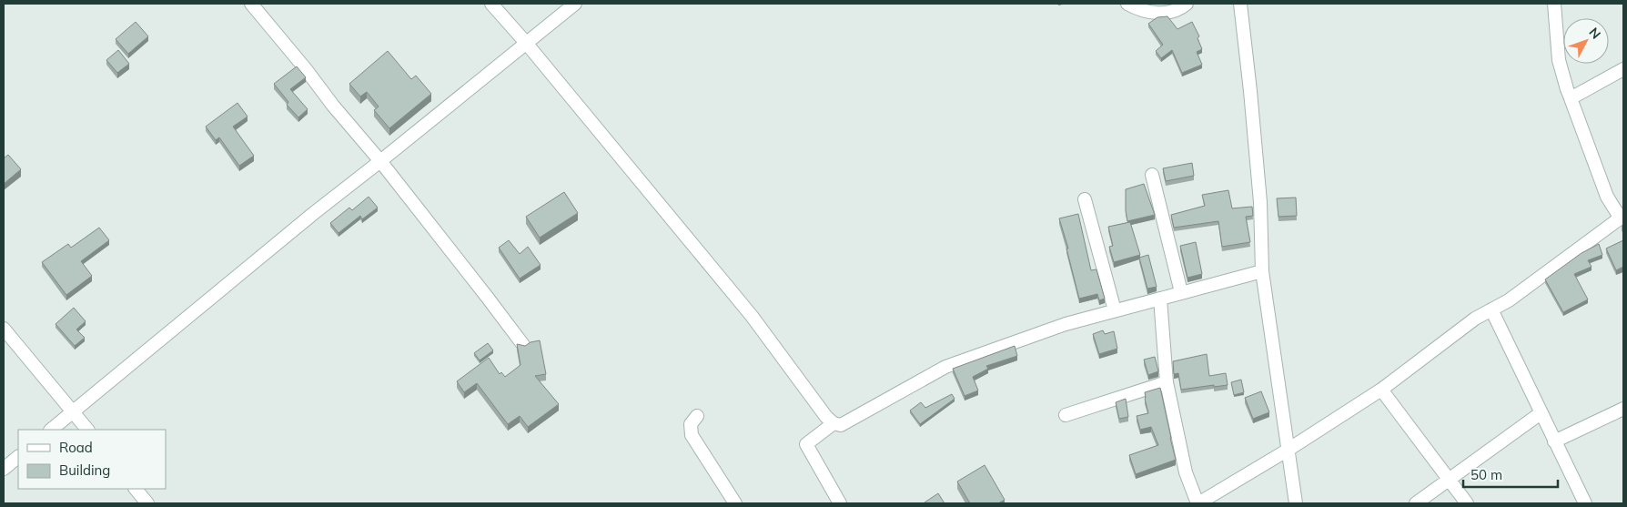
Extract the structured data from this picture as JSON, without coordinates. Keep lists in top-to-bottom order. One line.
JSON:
{"legend":["Road","Building"],"scale_bar":"50 m","north":"top right"}
